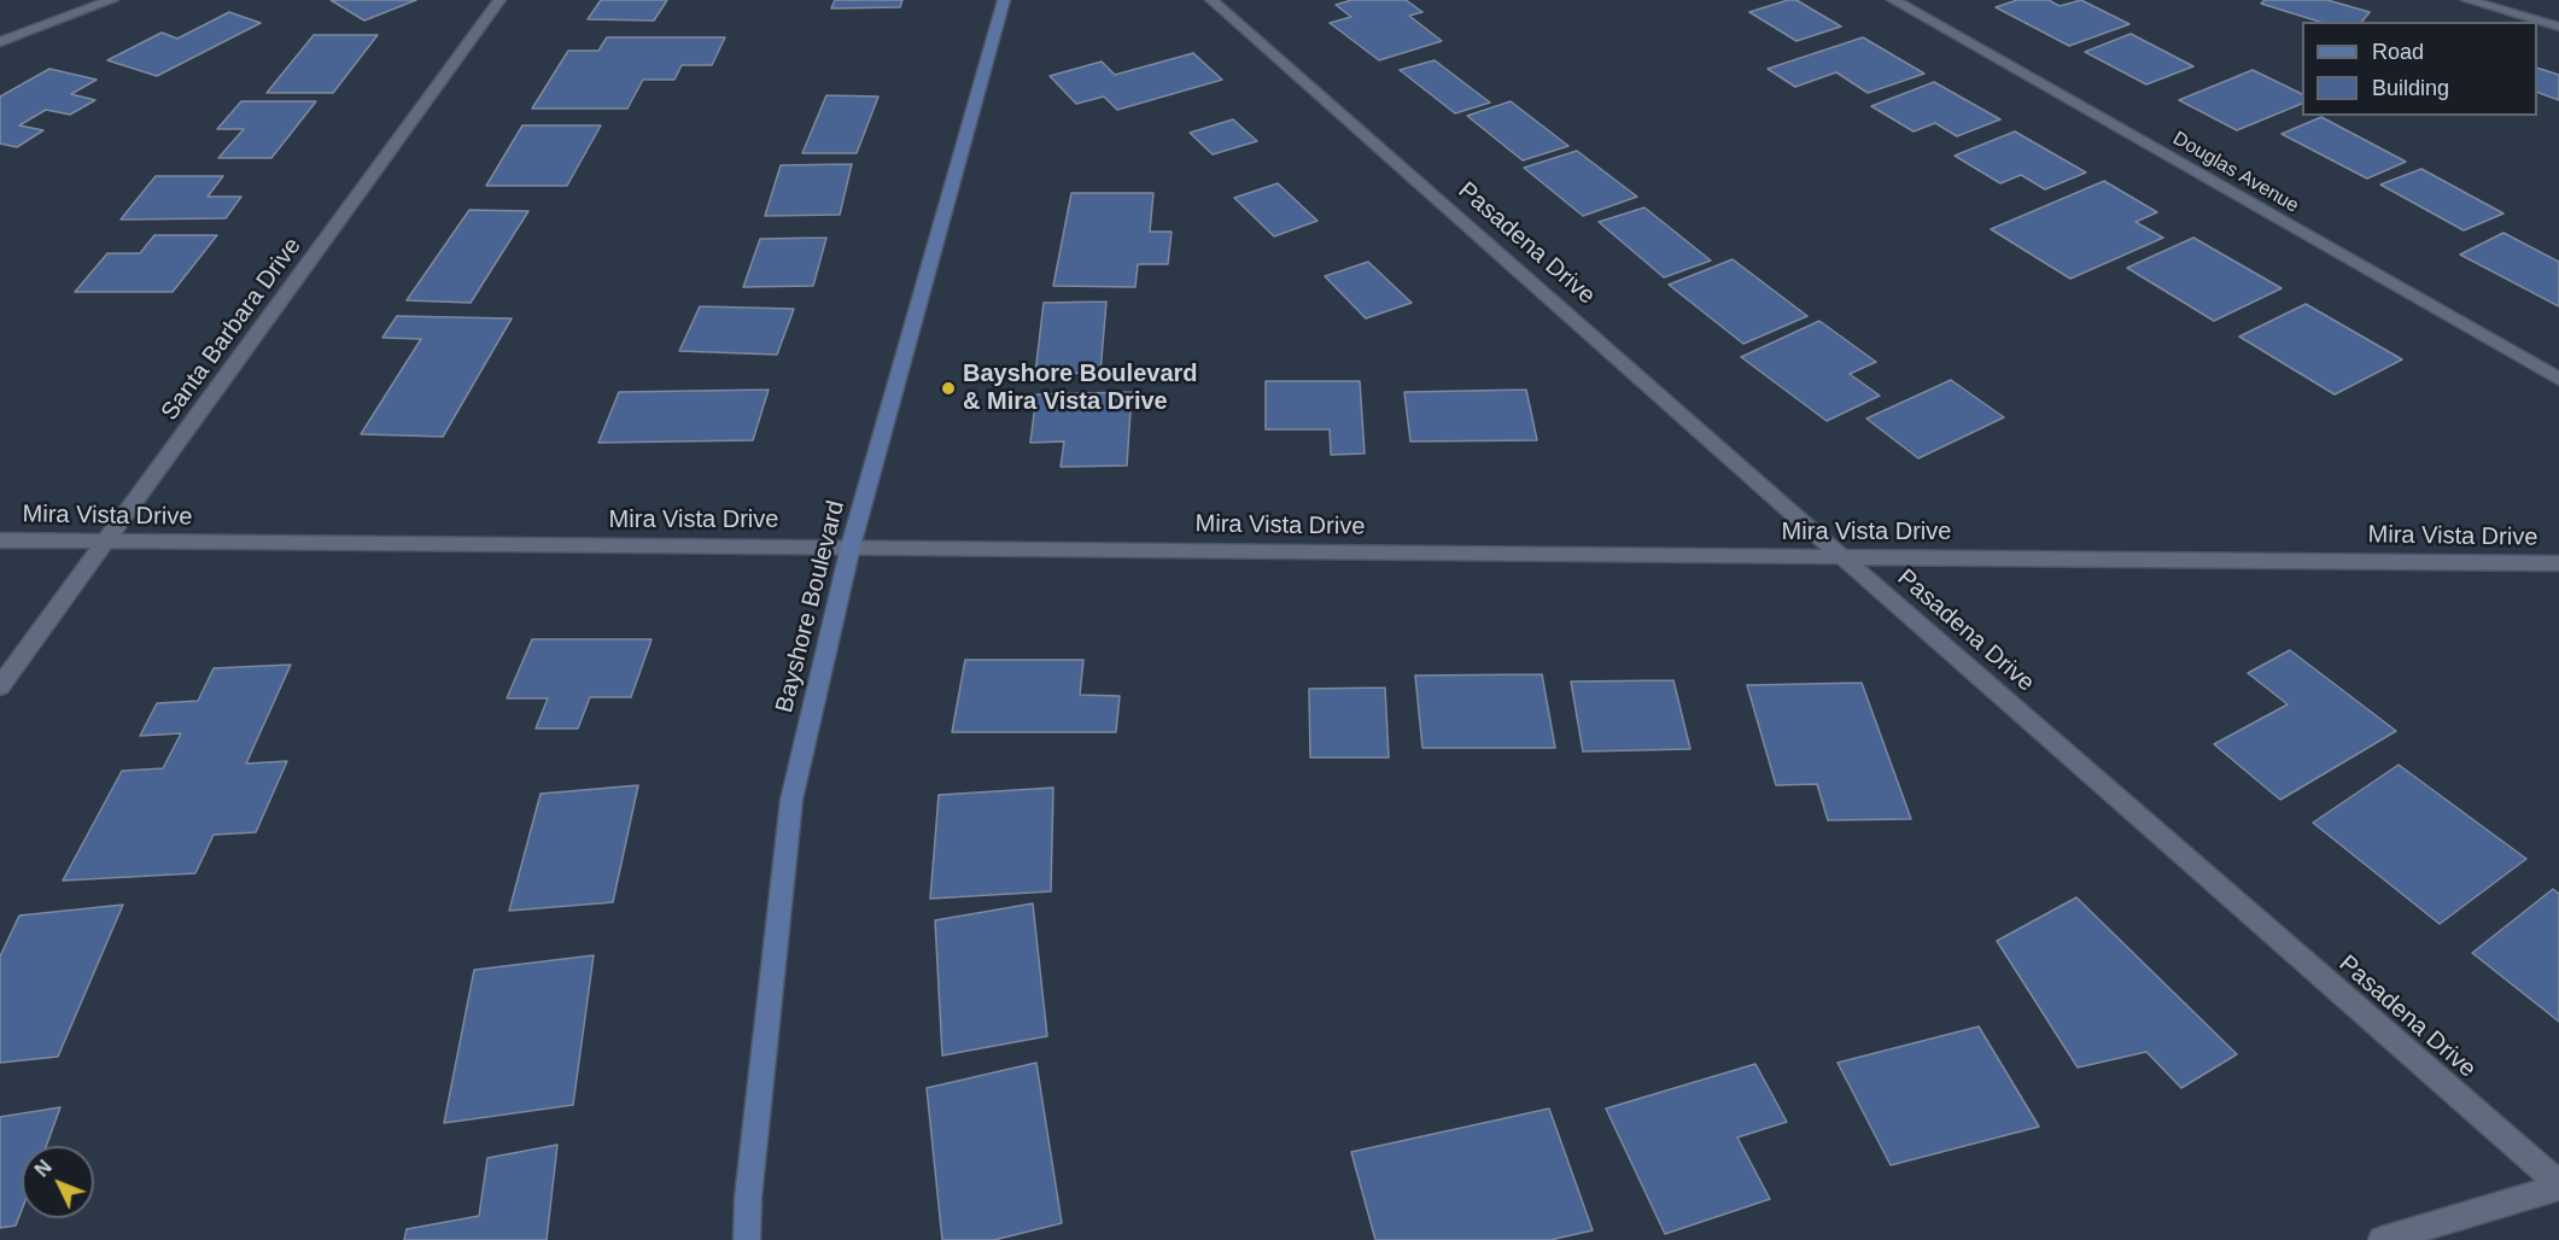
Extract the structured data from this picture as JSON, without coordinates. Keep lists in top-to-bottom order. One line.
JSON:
{"streets":{"main road":["Bayshore Boulevard"],"street":["Douglas Avenue","Pasadena Drive","Santa Barbara Drive","Mira Vista Drive"]},"crossings":[["Pasadena Drive","Mira Vista Drive"],["Santa Barbara Drive","Mira Vista Drive"],["Mira Vista Drive","Bayshore Boulevard"]],"places":["Bayshore Boulevard & Mira Vista Drive"],"legend":["Road","Building"],"north":"top left"}
